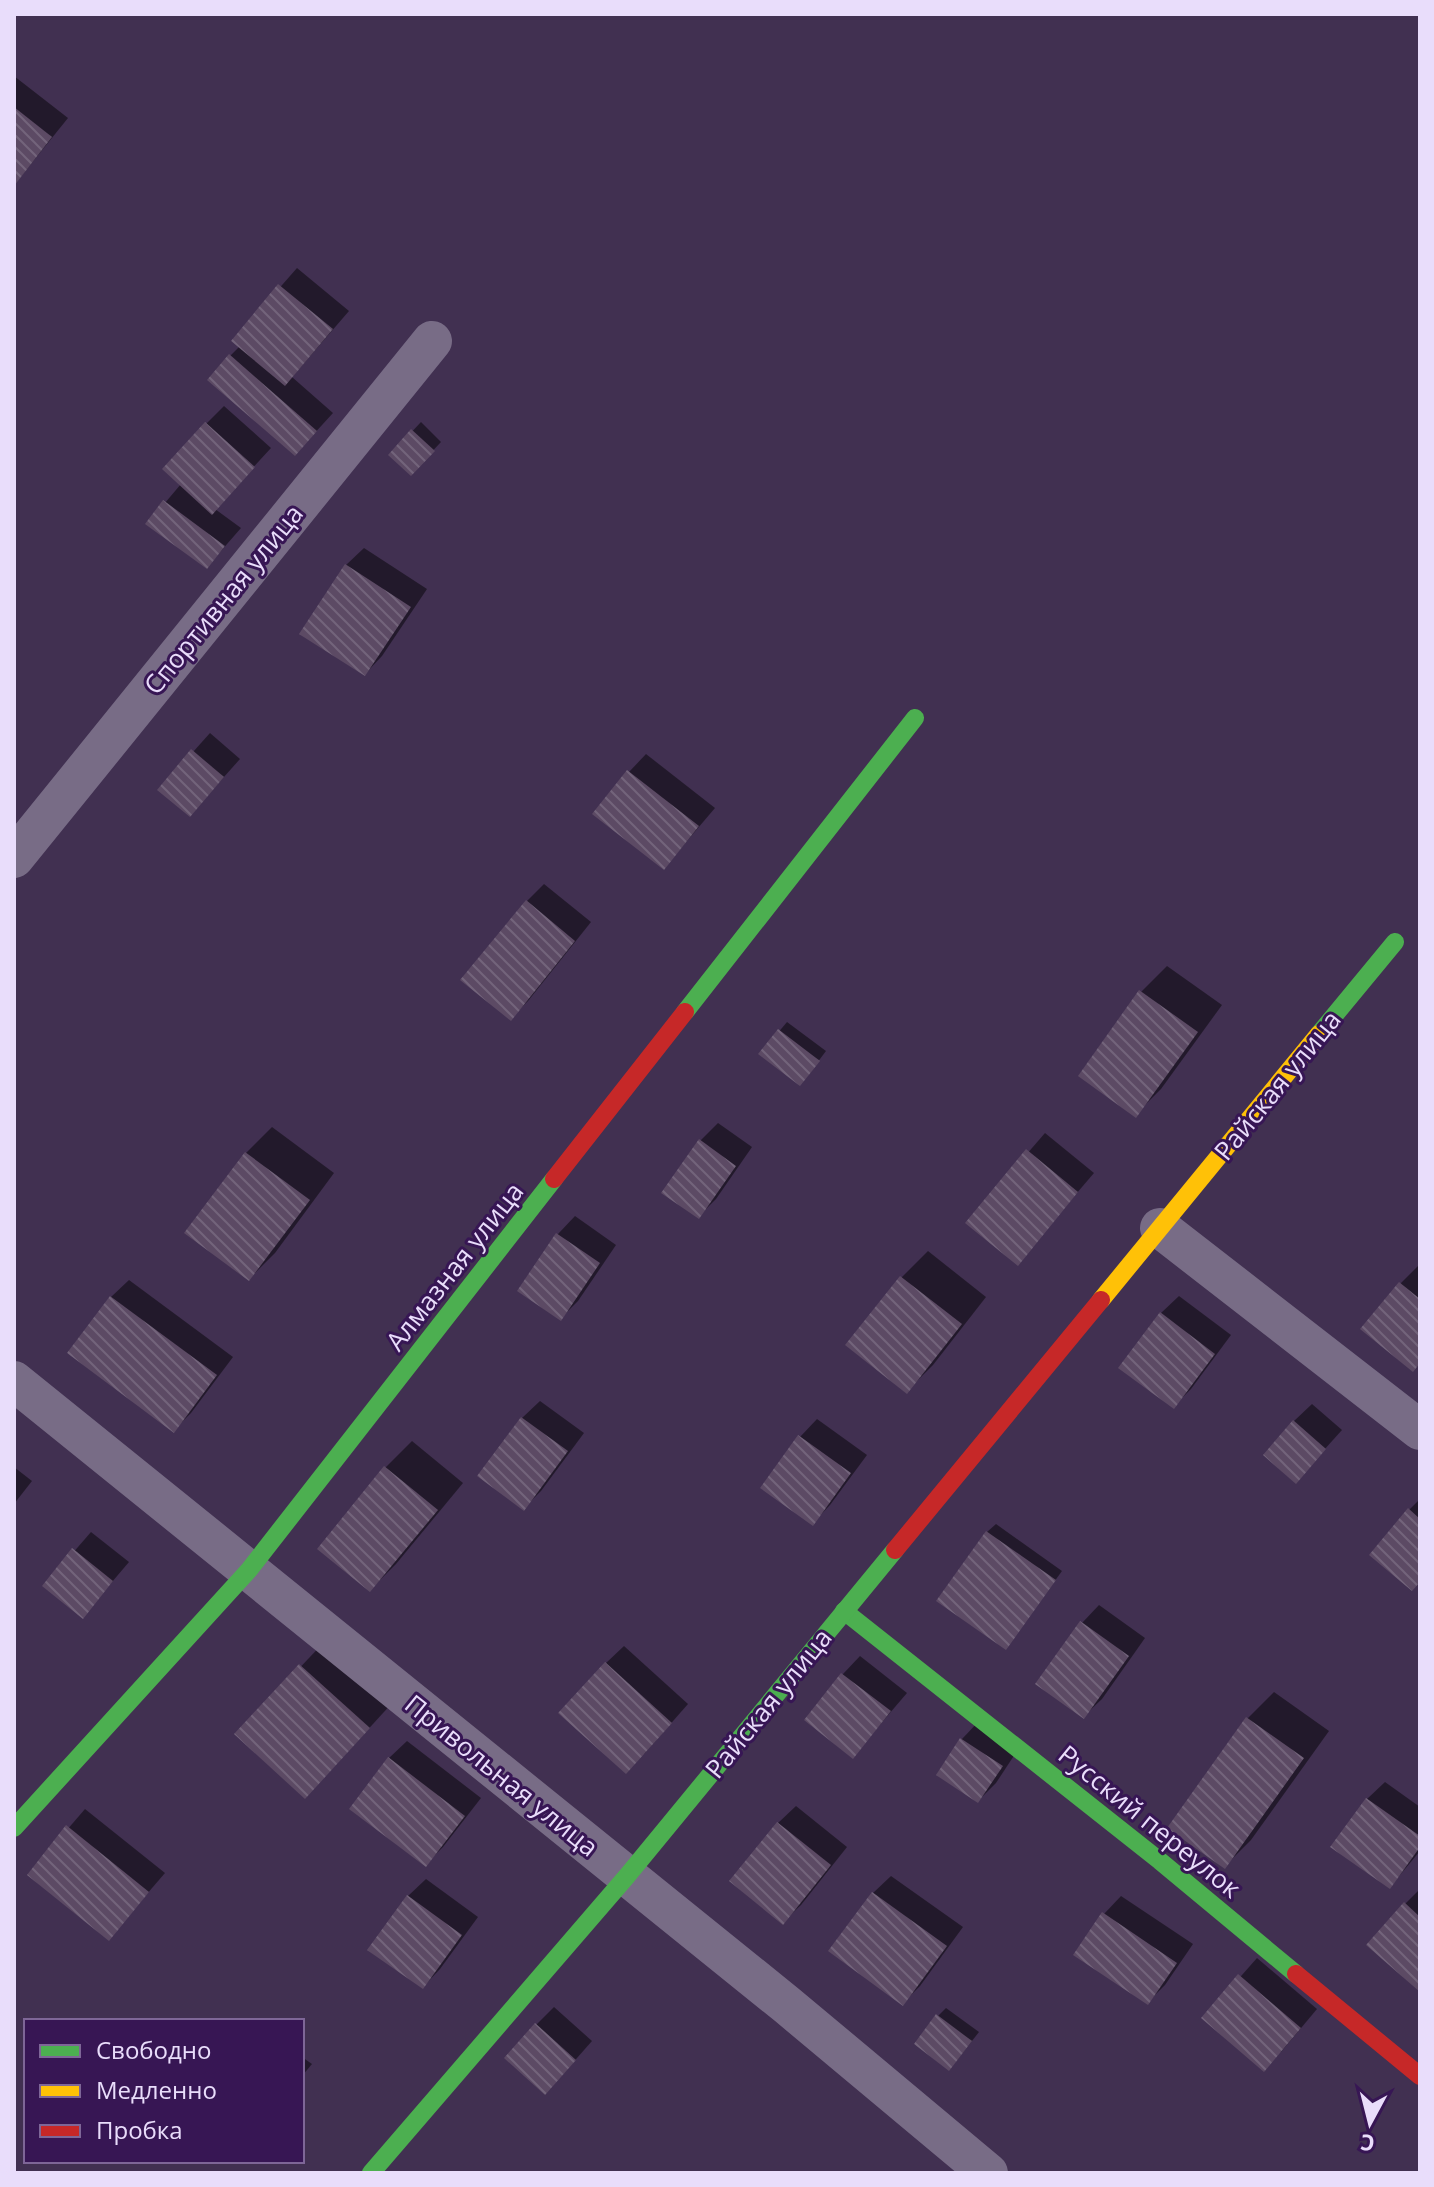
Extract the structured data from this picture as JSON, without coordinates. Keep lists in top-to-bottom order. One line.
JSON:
{"streets":{"street":["Спортивная улица","Райская улица","Алмазная улица","Привольная улица","Русский переулок"]},"crossings":[["Райская улица","Привольная улица"],["Райская улица","Русский переулок"],["Алмазная улица","Привольная улица"]],"legend":["Свободно","Медленно","Пробка"],"north":"bottom"}
